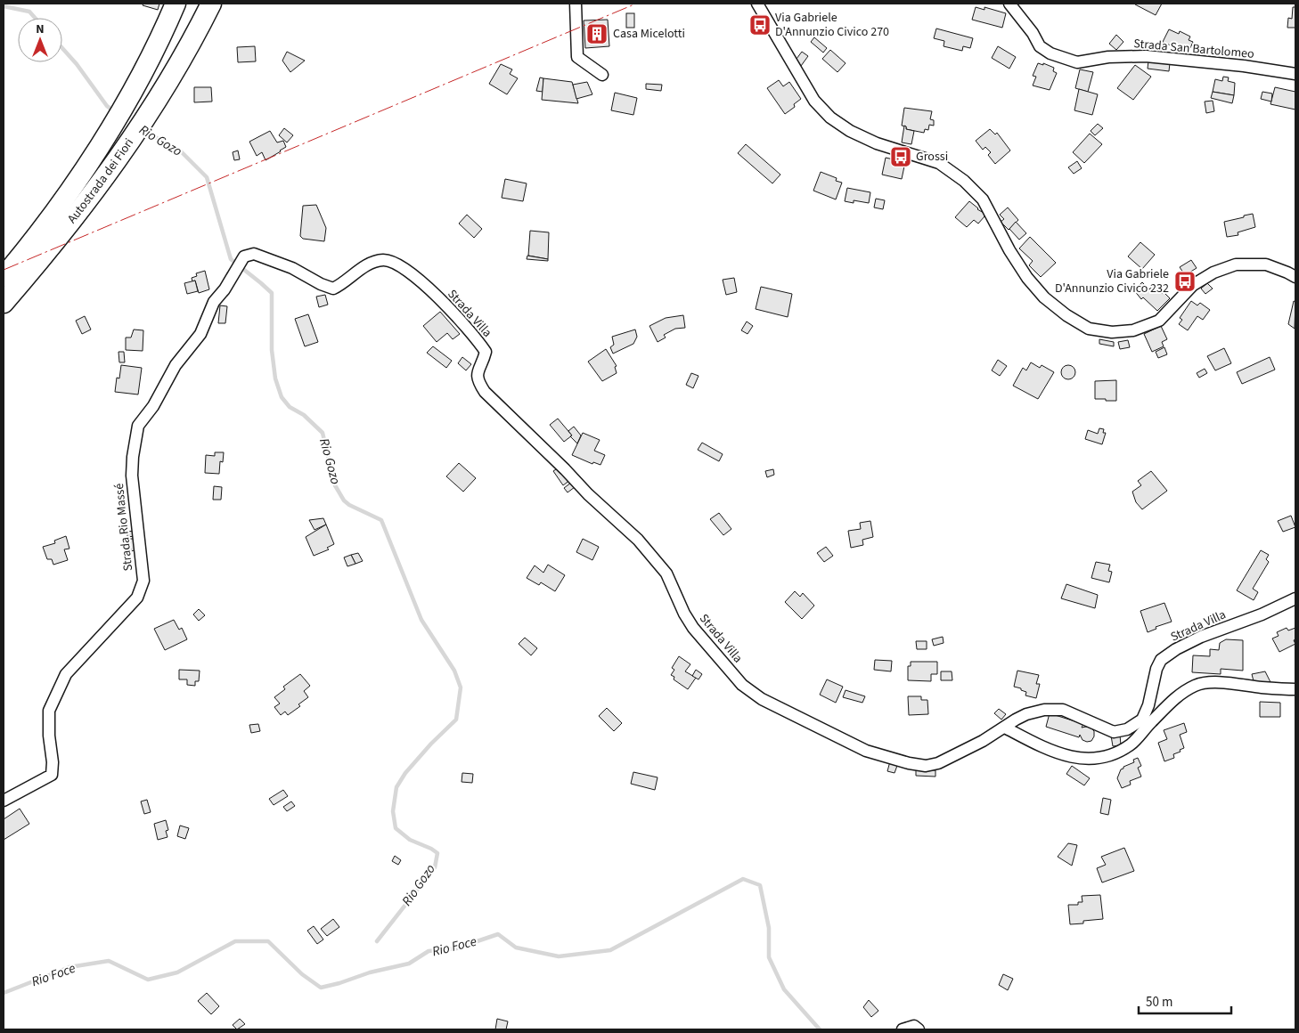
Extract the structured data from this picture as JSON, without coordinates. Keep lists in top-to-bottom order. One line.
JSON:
{"streets":{"highway":["Autostrada dei Fiori"],"street":["Strada San Bartolomeo","Strada Villa","Strada Rio Massé"]},"crossings":[["Strada Villa","Strada Rio Massé"]],"water":["Rio Gozo","Rio Foce"],"places":{"bus stop":["Via Gabriele D'Annunzio Civico 270","Grossi","Via Gabriele D'Annunzio Civico 232"],"building":["Casa Micelotti"]},"scale_bar":"50 m","north":"top"}
